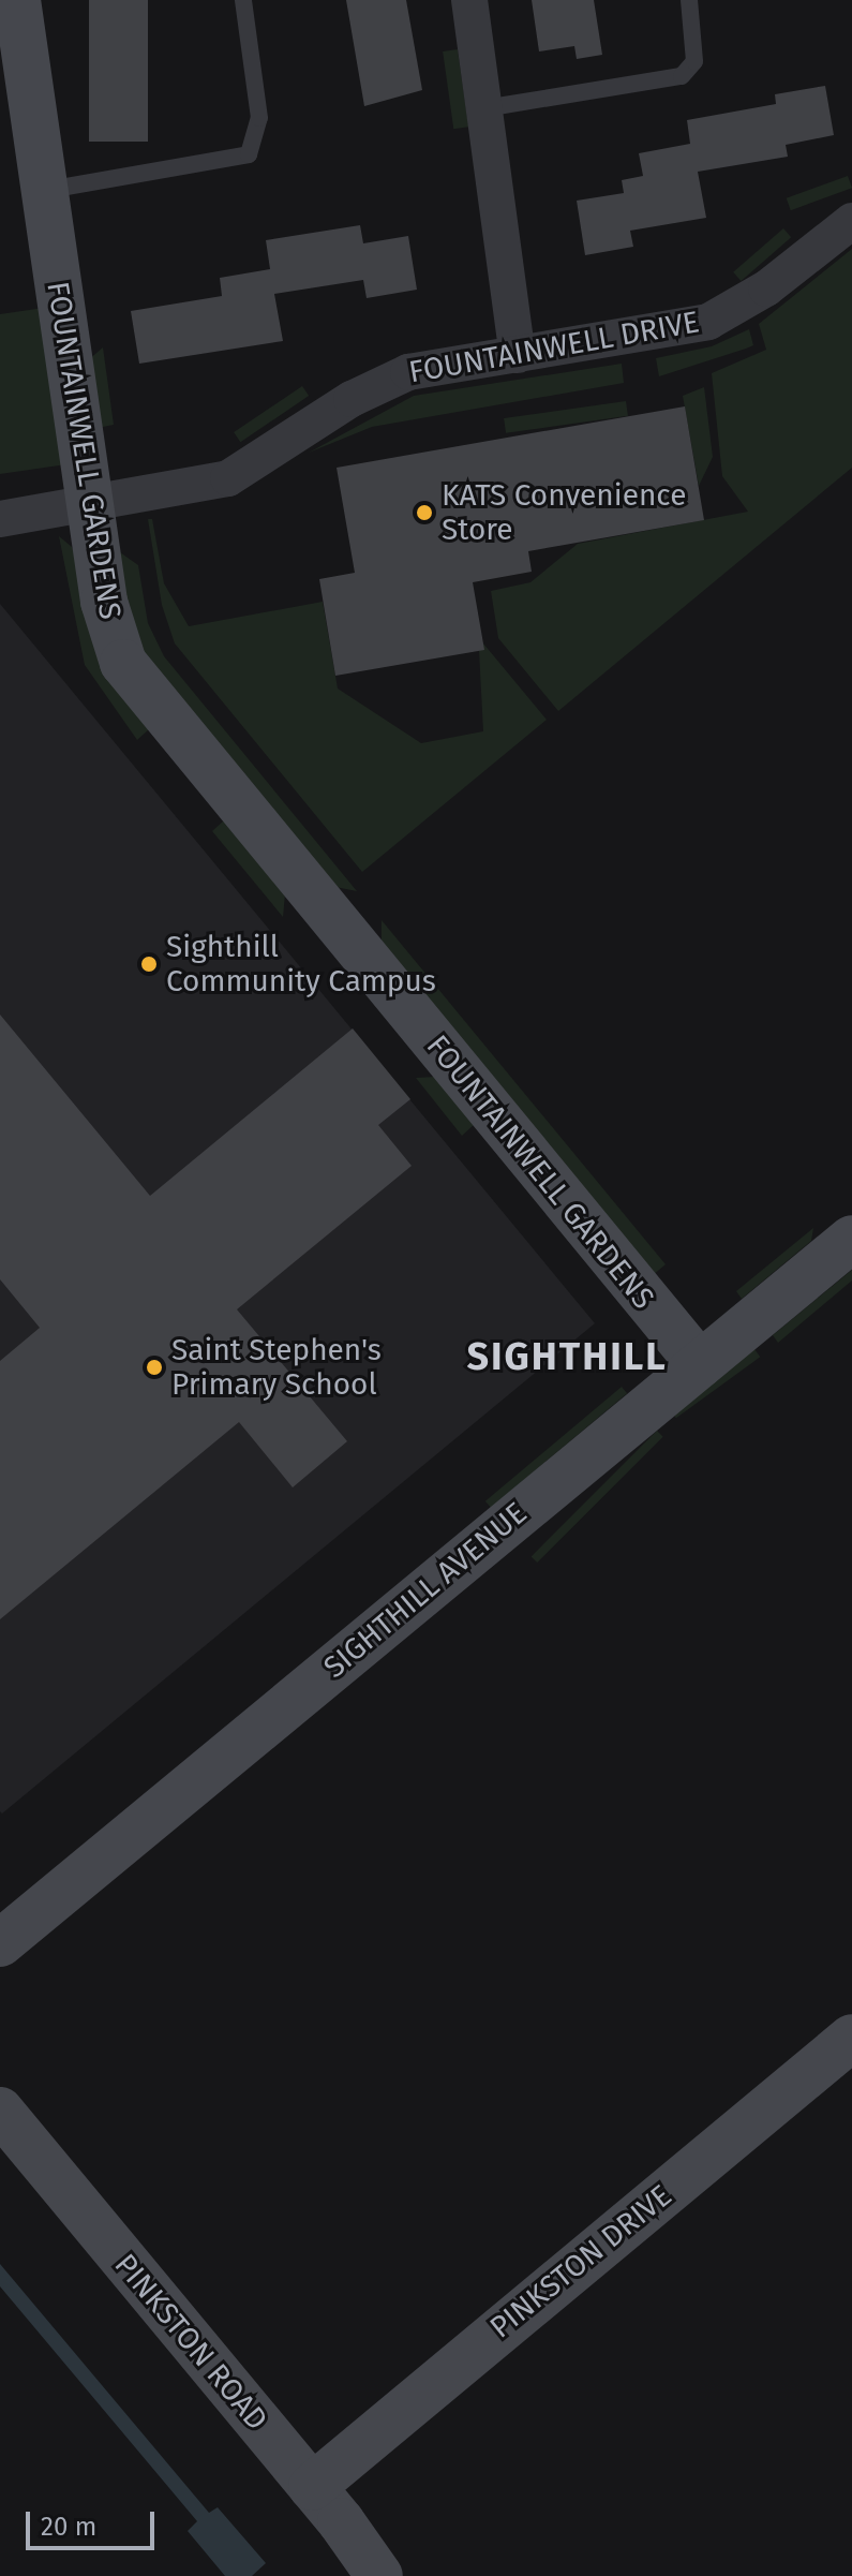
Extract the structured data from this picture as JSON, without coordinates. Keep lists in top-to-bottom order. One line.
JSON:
{"streets":{"street":["FOUNTAINWELL DRIVE","FOUNTAINWELL GARDENS","SIGHTHILL AVENUE","PINKSTON DRIVE","PINKSTON ROAD"]},"crossings":[["FOUNTAINWELL DRIVE","FOUNTAINWELL GARDENS"],["FOUNTAINWELL GARDENS","SIGHTHILL AVENUE"],["PINKSTON DRIVE","PINKSTON ROAD"]],"districts":["SIGHTHILL"],"places":["KATS Convenience Store","Sighthill Community Campus","Saint Stephen's Primary School"],"scale_bar":"20 m"}
